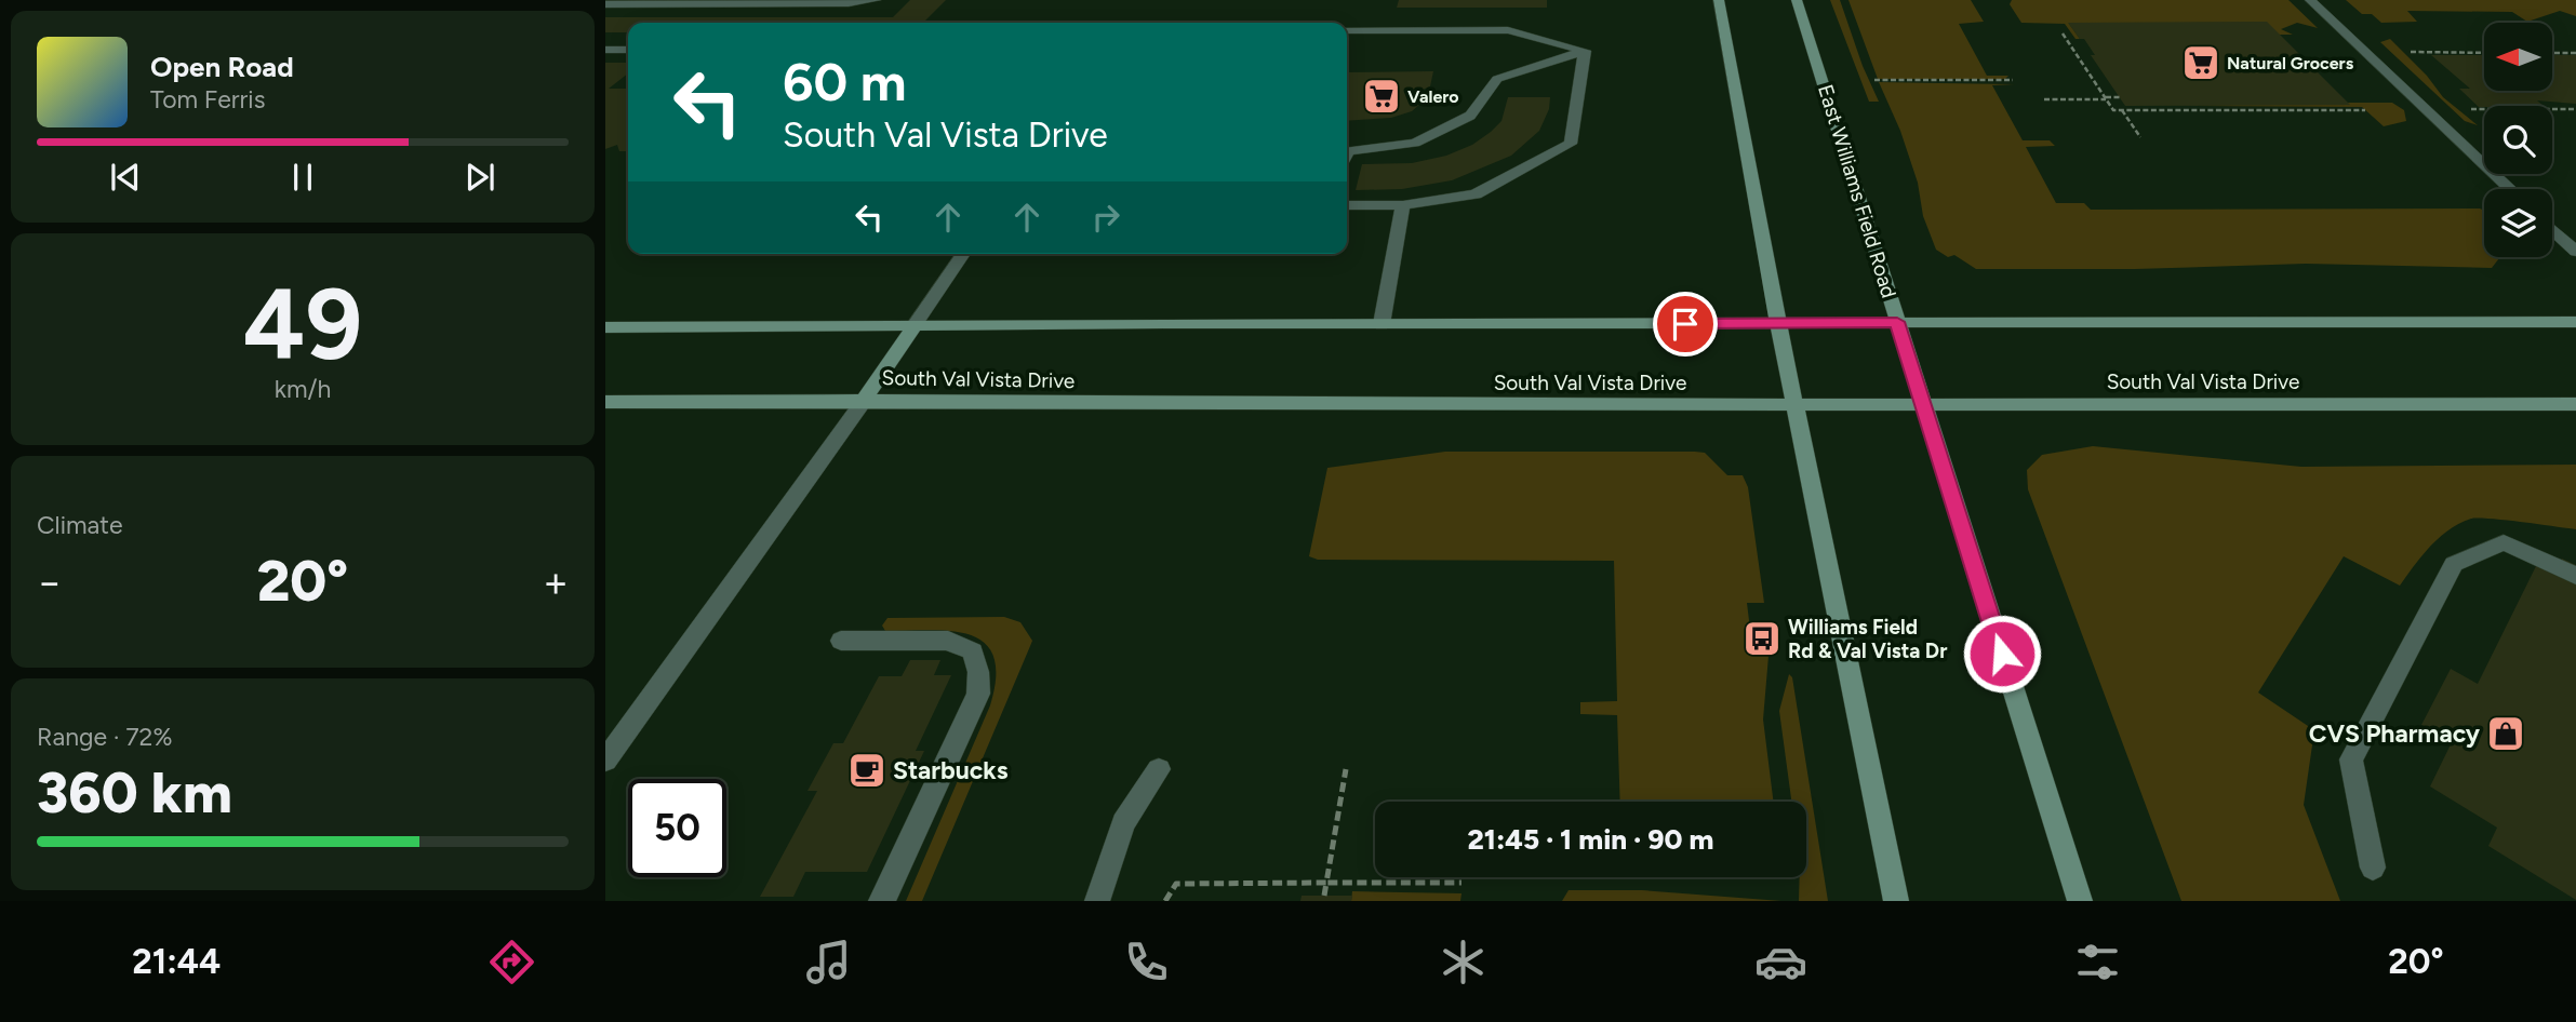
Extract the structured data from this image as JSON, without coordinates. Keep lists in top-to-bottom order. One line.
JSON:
{"streets":{"main road":["East Williams Field Road","South Val Vista Drive"]},"crossings":[["East Williams Field Road","South Val Vista Drive"]],"places":{"supermarket":["Natural Grocers","Valero"],"bus stop":["Williams Field Rd & Val Vista Dr"],"shop":["CVS Pharmacy"],"cafe":["Starbucks"]},"north":"left","page":{"turn":["60 m","South Val Vista Drive"],"song":["Open Road","Tom Ferris"],"tile":[["49","km/h"],"Climate",["Range · 72%","360 km"]],"heat":["−","20°","+"],"limit":"50","trip":"21:45 · 1 min · 90 m","tabs":["21:44","20°"]}}
